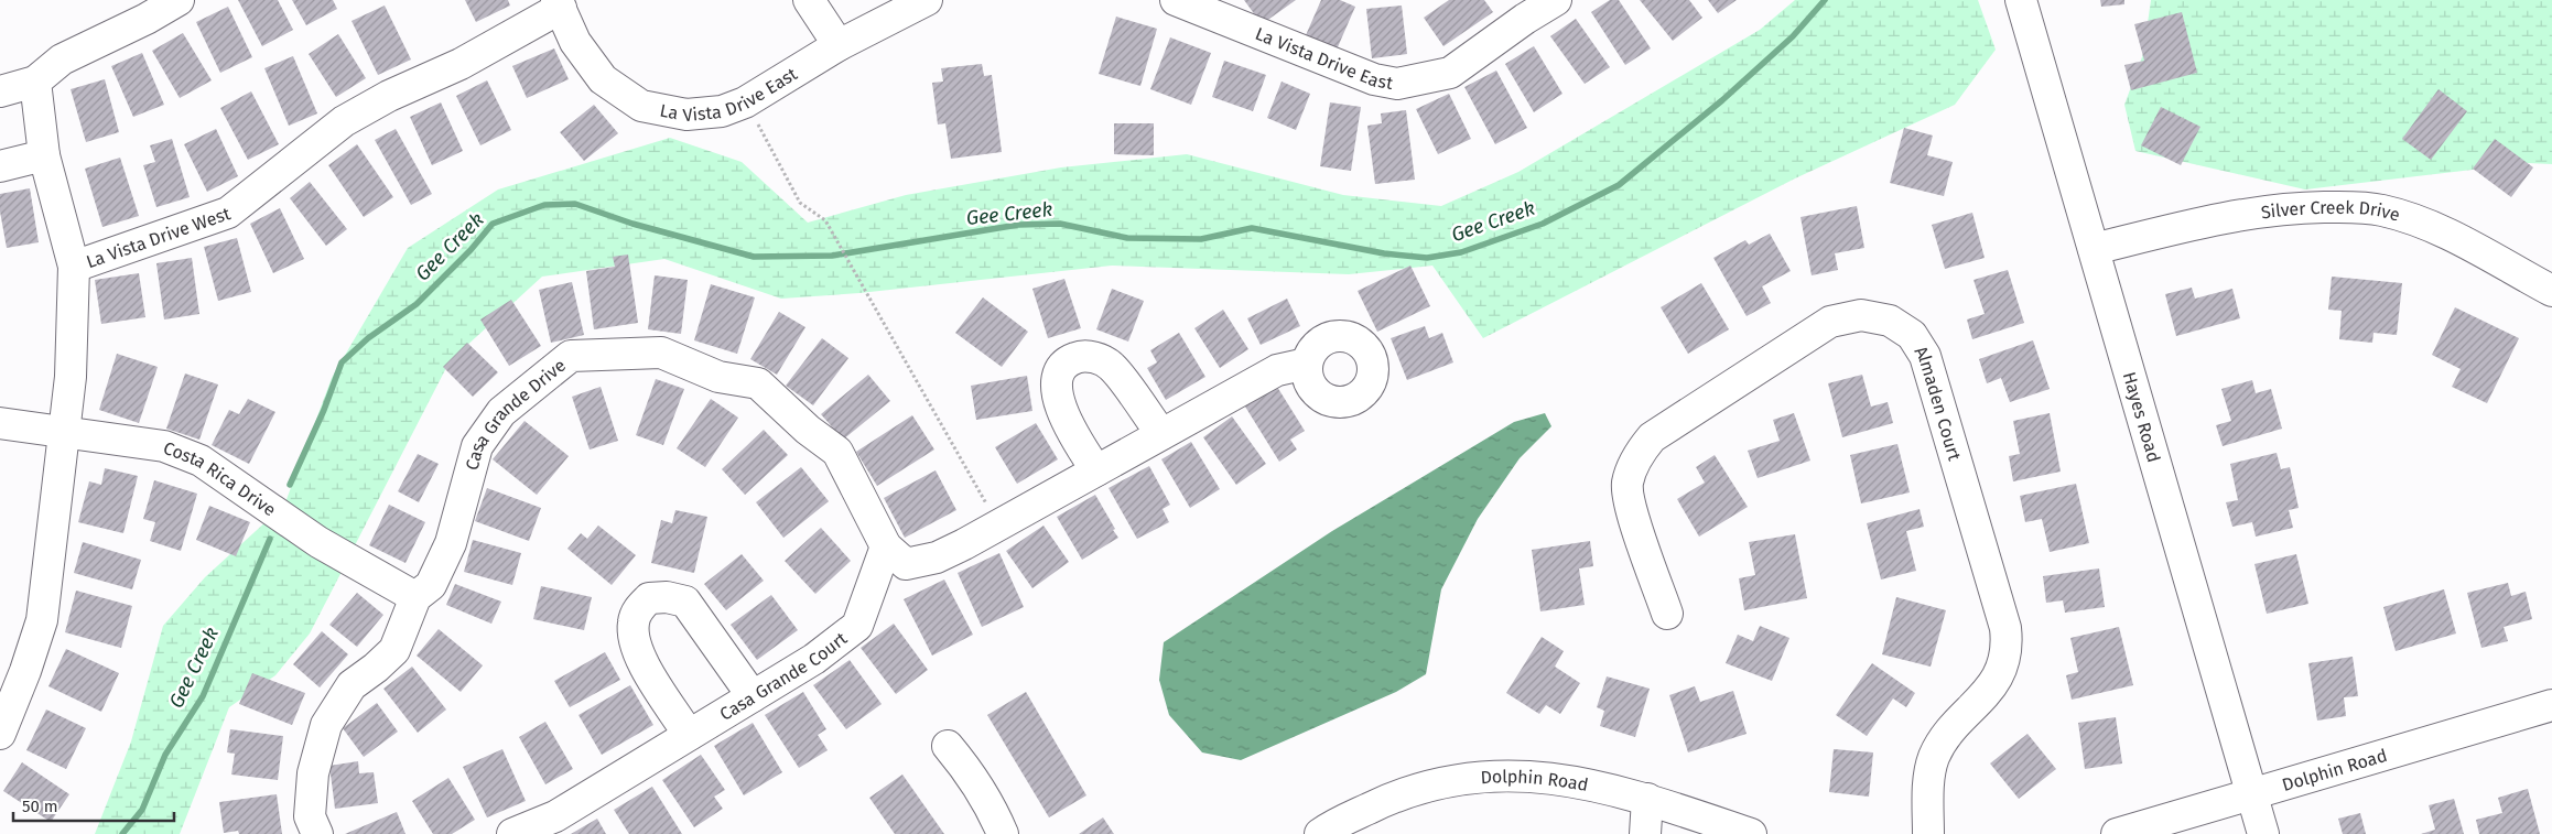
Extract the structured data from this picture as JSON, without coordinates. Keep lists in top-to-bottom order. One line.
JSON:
{"streets":{"street":["La Vista Drive East","Silver Creek Drive","La Vista Drive West","Almaden Court","Casa Grande Drive","Hayes Road","Costa Rica Drive","Casa Grande Court","Dolphin Road"]},"crossings":[["La Vista Drive East","La Vista Drive West"],["Silver Creek Drive","Hayes Road"],["La Vista Drive West","Costa Rica Drive"],["Casa Grande Drive","Costa Rica Drive"],["Casa Grande Drive","Casa Grande Court"],["Hayes Road","Dolphin Road"]],"water":["Gee Creek"],"scale_bar":"50 m"}
